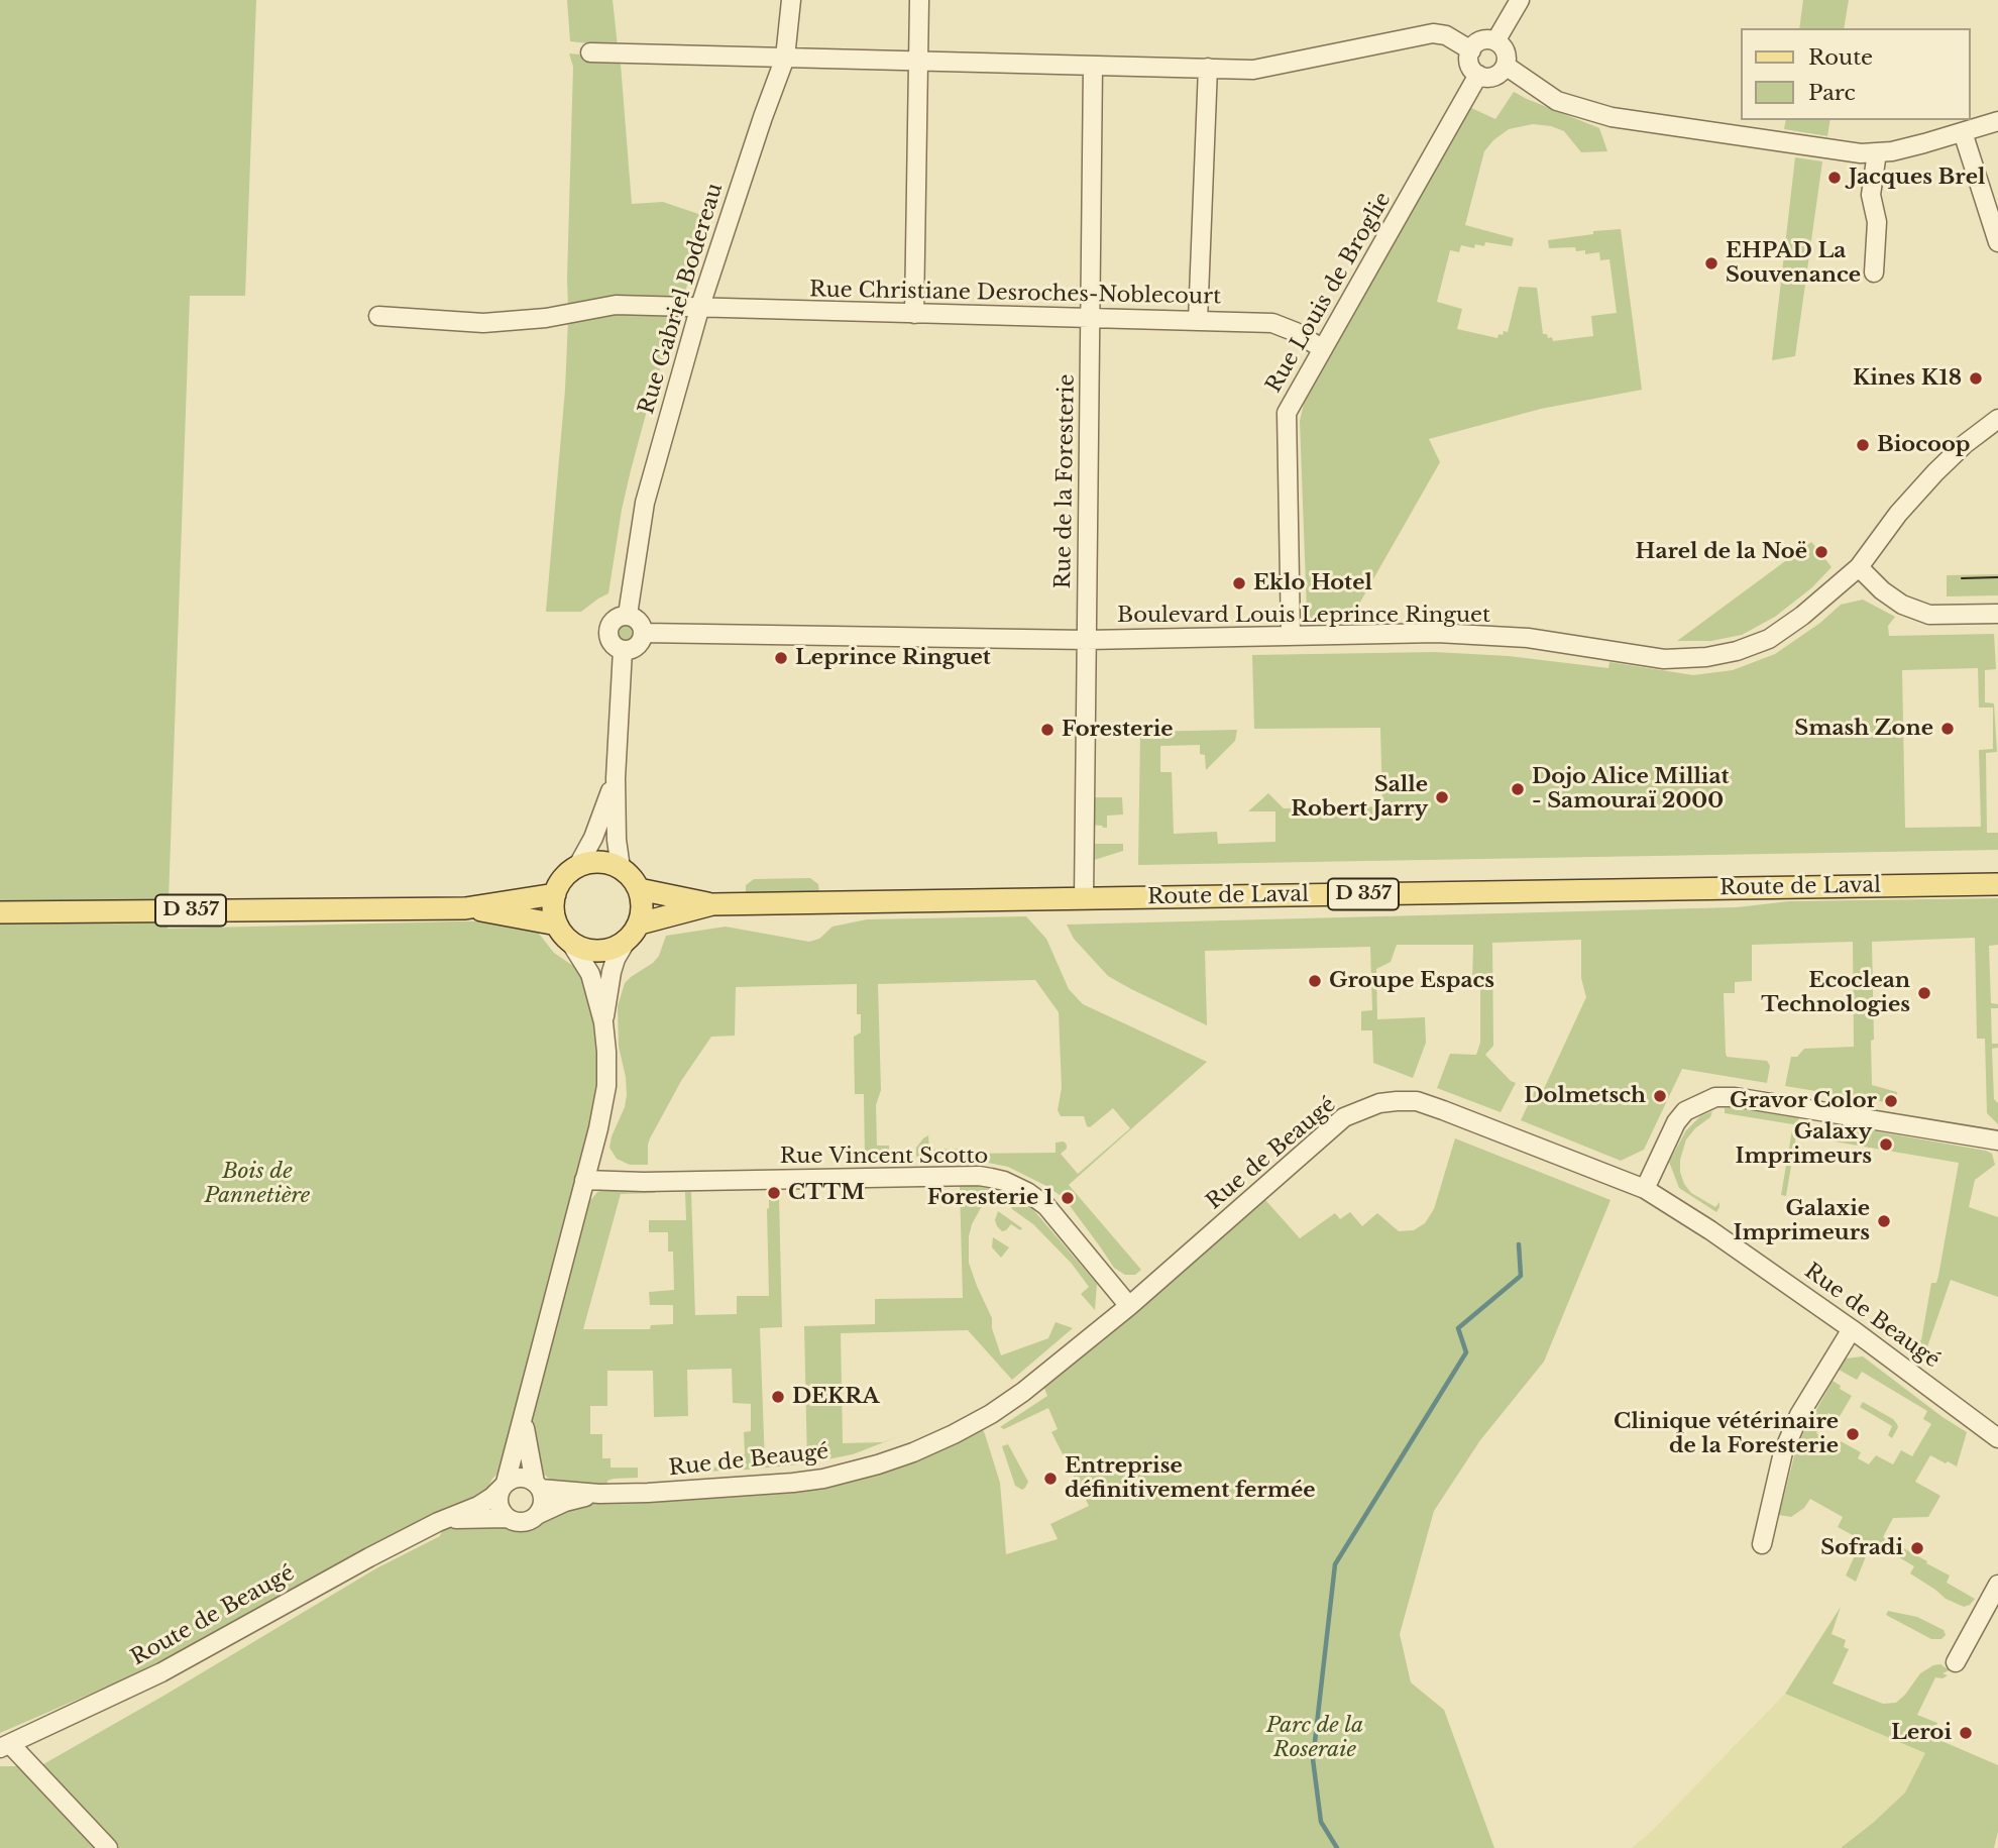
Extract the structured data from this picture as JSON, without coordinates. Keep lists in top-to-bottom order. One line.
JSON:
{"streets":{"main road":["Route de Laval","D 357"],"street":["Rue Louis de Broglie","Rue Christiane Desroches-Noblecourt","Rue Gabriel Bodereau","Rue de la Foresterie","Boulevard Louis Leprince Ringuet","Rue de Beaugé","Rue Vincent Scotto","Route de Beaugé"]},"crossings":[["Rue Louis de Broglie","Rue Christiane Desroches-Noblecourt"],["Rue Louis de Broglie","Boulevard Louis Leprince Ringuet"],["Rue Christiane Desroches-Noblecourt","Rue Gabriel Bodereau"],["Rue Christiane Desroches-Noblecourt","Rue de la Foresterie"],["Rue Gabriel Bodereau","Boulevard Louis Leprince Ringuet"],["Rue de la Foresterie","Boulevard Louis Leprince Ringuet"],["Rue de la Foresterie","Route de Laval"],["Route de Laval","D 357"],["Rue de Beaugé","Rue Vincent Scotto"],["Rue de Beaugé","Route de Beaugé"]],"parks":["Bois de Pannetière","Parc de la Roseraie"],"places":["Jacques Brel","EHPAD La Souvenance","Kines K18","Biocoop","Harel de la Noë","Eklo Hotel","Leprince Ringuet","Smash Zone","Foresterie","Dojo Alice Milliat - Samouraï 2000","Salle Robert Jarry","Groupe Espacs","Ecoclean Technologies","Dolmetsch","Gravor Color","Galaxy Imprimeurs","CTTM","Foresterie 1","Galaxie Imprimeurs","DEKRA","Clinique vétérinaire de la Foresterie","Entreprise définitivement fermée","Sofradi","Leroi"],"legend":["Route","Parc"]}
